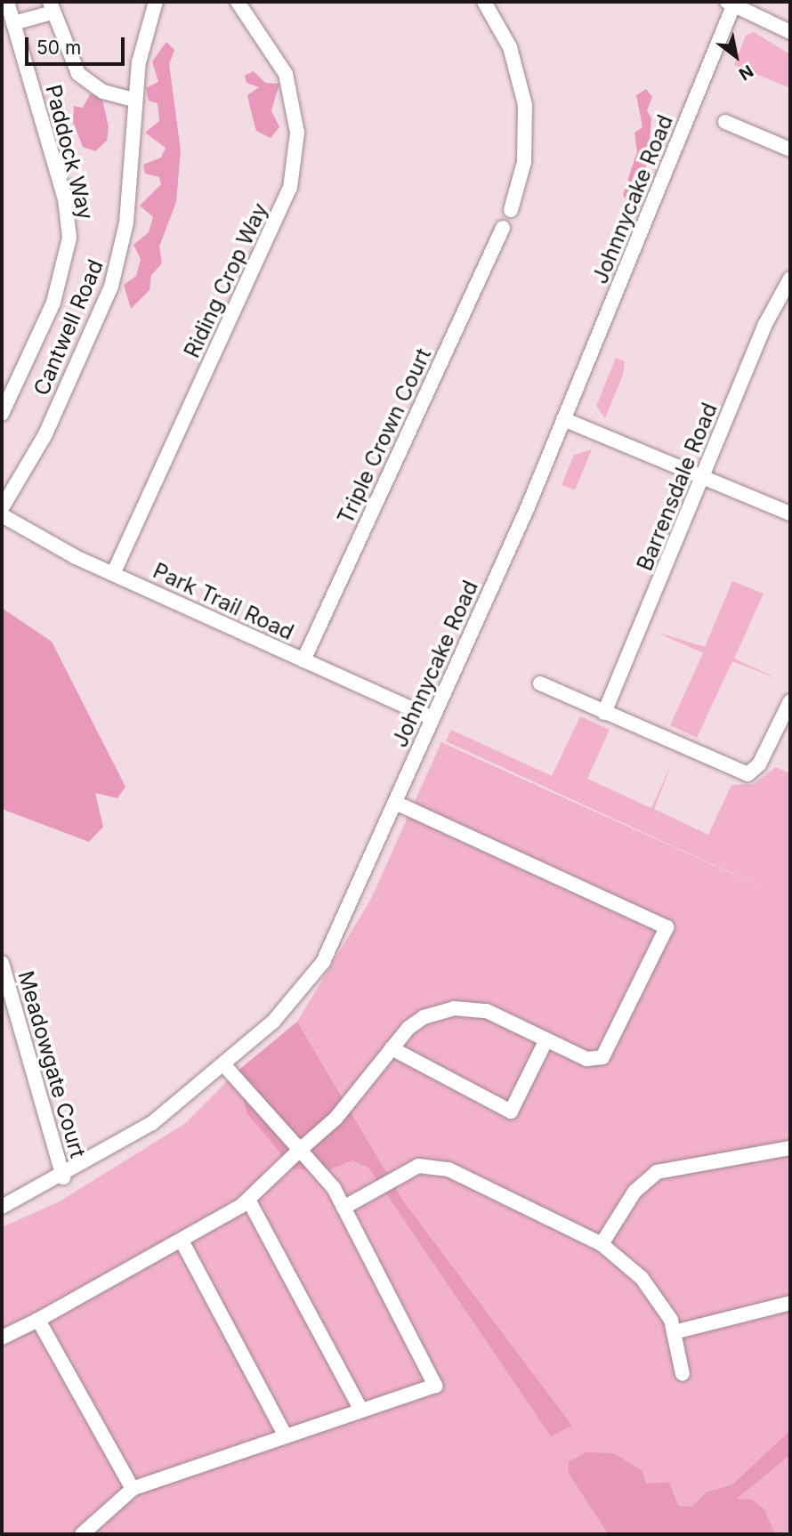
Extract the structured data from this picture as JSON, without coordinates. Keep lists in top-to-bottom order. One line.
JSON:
{"streets":{"street":["Paddock Way","Johnnycake Road","Riding Crop Way","Cantwell Road","Triple Crown Court","Barrensdale Road","Park Trail Road","Meadowgate Court"]},"crossings":[["Johnnycake Road","Park Trail Road"],["Johnnycake Road","Meadowgate Court"],["Riding Crop Way","Park Trail Road"],["Triple Crown Court","Park Trail Road"]],"scale_bar":"50 m","north":"bottom right"}
